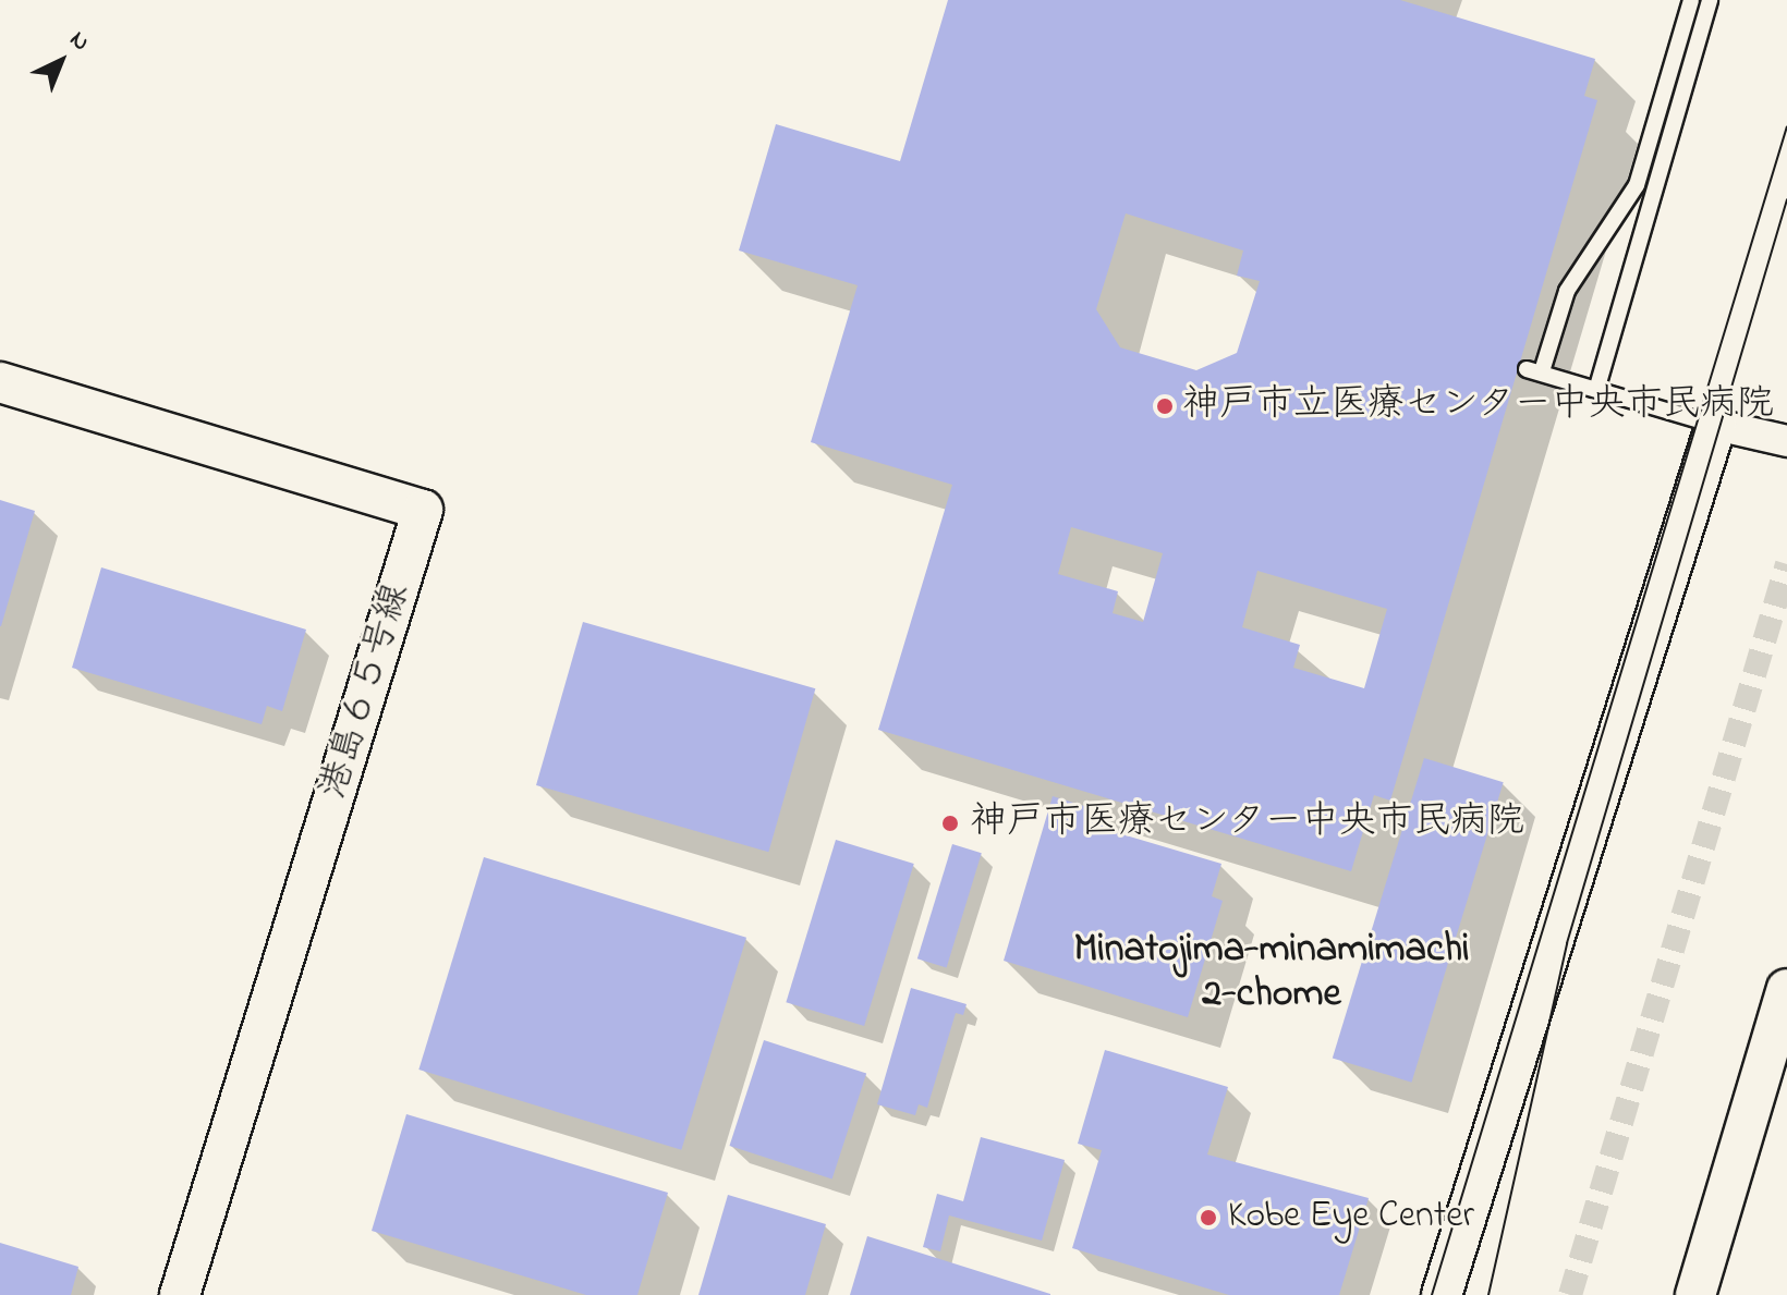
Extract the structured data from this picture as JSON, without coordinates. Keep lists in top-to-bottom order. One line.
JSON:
{"streets":{"street":["港島６５号線"]},"districts":["Minatojima-minamimachi 2-chome"],"places":["神戸市立医療センター中央市民病院","神戸市医療センター中央市民病院","Kobe Eye Center"],"north":"top right"}
